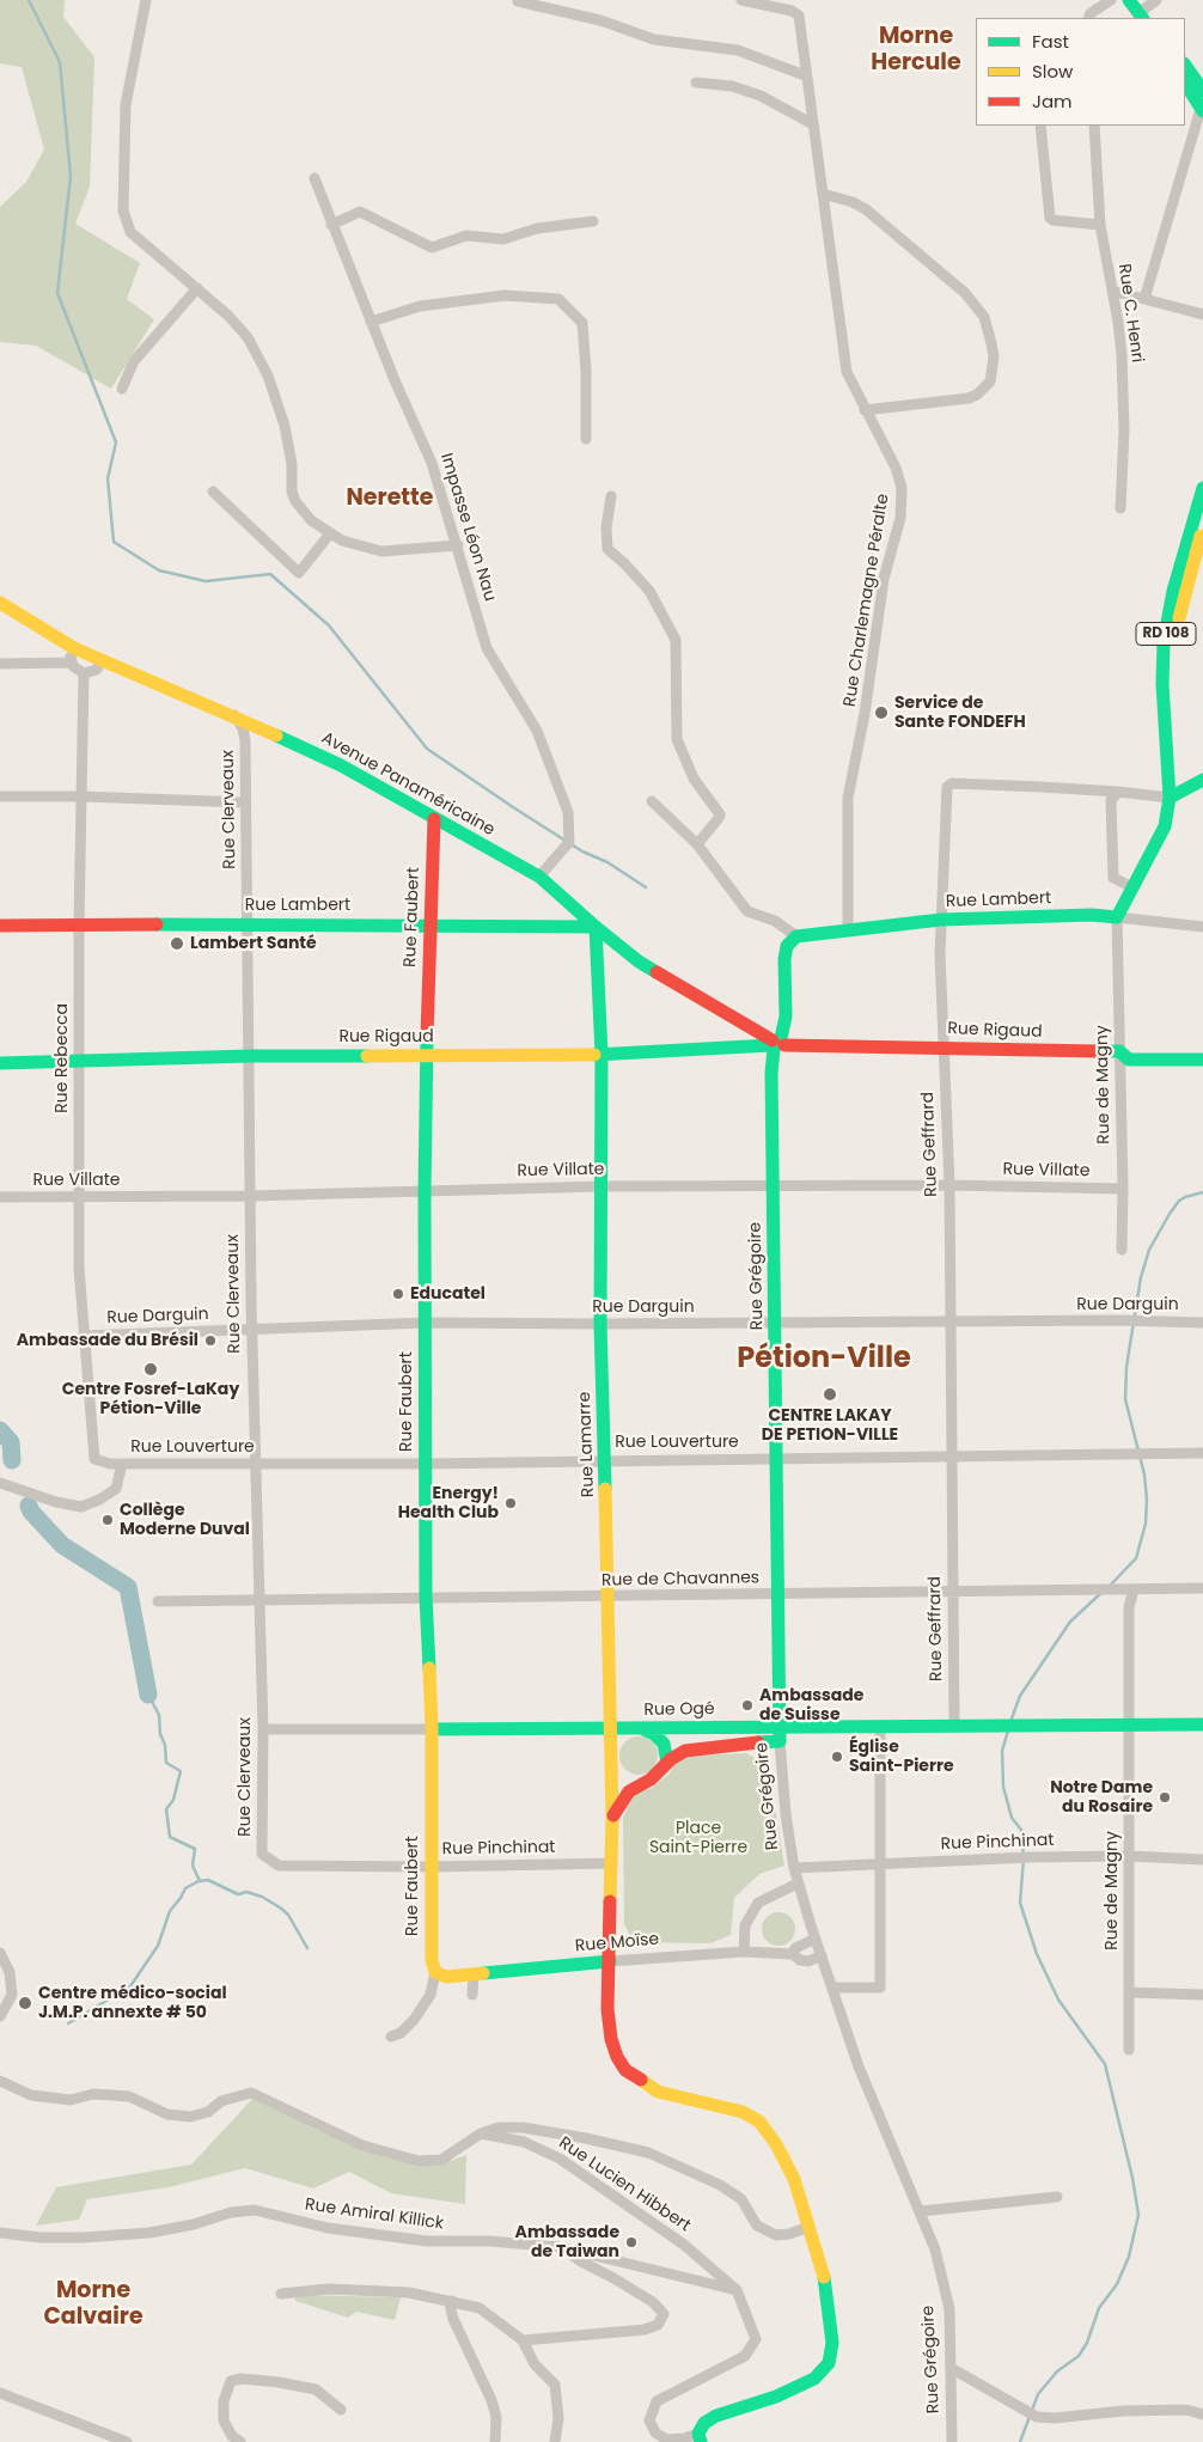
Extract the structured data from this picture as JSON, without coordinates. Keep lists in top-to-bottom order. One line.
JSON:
{"streets":{"main road":["RD 108","Avenue Panaméricaine","Rue Lambert","Rue Faubert","Rue Rigaud","Rue Grégoire","Rue Lamarre","Rue Ogé","Rue Moïse"],"street":["Rue C. Henri","Impasse Léon Nau","Rue Charlemagne Péralte","Rue Clerveaux","Rue Rebecca","Rue de Magny","Rue Geffrard","Rue Villate","Rue Darguin","Rue Louverture","Rue de Chavannes","Rue Pinchinat","Rue Lucien Hibbert","Rue Amiral Killick"]},"crossings":[["Impasse Léon Nau","Avenue Panaméricaine"],["Rue Charlemagne Péralte","Rue Lambert"],["RD 108","Rue Lambert"],["RD 108","Rue de Magny"],["RD 108","Rue Geffrard"],["Avenue Panaméricaine","Rue Clerveaux"],["Avenue Panaméricaine","Rue Lambert"],["Avenue Panaméricaine","Rue Faubert"],["Avenue Panaméricaine","Rue Rigaud"],["Avenue Panaméricaine","Rue Grégoire"],["Avenue Panaméricaine","Rue Lamarre"],["Rue Clerveaux","Rue Lambert"],["Rue Clerveaux","Rue Rigaud"],["Rue Clerveaux","Rue Villate"],["Rue Clerveaux","Rue Darguin"],["Rue Clerveaux","Rue Louverture"],["Rue Clerveaux","Rue de Chavannes"],["Rue Clerveaux","Rue Ogé"],["Rue Clerveaux","Rue Pinchinat"],["Rue Lambert","Rue Faubert"],["Rue Lambert","Rue Rebecca"],["Rue Lambert","Rue de Magny"],["Rue Lambert","Rue Geffrard"],["Rue Lambert","Rue Grégoire"],["Rue Lambert","Rue Lamarre"],["Rue Faubert","Rue Rigaud"],["Rue Faubert","Rue Villate"],["Rue Faubert","Rue Darguin"],["Rue Faubert","Rue Louverture"],["Rue Faubert","Rue de Chavannes"],["Rue Faubert","Rue Ogé"],["Rue Faubert","Rue Pinchinat"],["Rue Faubert","Rue Moïse"],["Rue Rigaud","Rue Rebecca"],["Rue Rigaud","Rue de Magny"],["Rue Rigaud","Rue Geffrard"],["Rue Rigaud","Rue Grégoire"],["Rue Rigaud","Rue Lamarre"],["Rue Rebecca","Rue Villate"],["Rue Rebecca","Rue Darguin"],["Rue Rebecca","Rue Louverture"],["Rue de Magny","Rue Villate"],["Rue de Magny","Rue de Chavannes"],["Rue de Magny","Rue Ogé"],["Rue de Magny","Rue Pinchinat"],["Rue Geffrard","Rue Villate"],["Rue Geffrard","Rue Darguin"],["Rue Geffrard","Rue Louverture"],["Rue Geffrard","Rue de Chavannes"],["Rue Geffrard","Rue Ogé"],["Rue Villate","Rue Grégoire"],["Rue Villate","Rue Lamarre"],["Rue Grégoire","Rue Darguin"],["Rue Grégoire","Rue Louverture"],["Rue Grégoire","Rue de Chavannes"],["Rue Grégoire","Rue Ogé"],["Rue Grégoire","Rue Pinchinat"],["Rue Grégoire","Rue Moïse"],["Rue Darguin","Rue Lamarre"],["Rue Louverture","Rue Lamarre"],["Rue Lamarre","Rue de Chavannes"],["Rue Lamarre","Rue Ogé"],["Rue Lamarre","Rue Pinchinat"],["Rue Lamarre","Rue Moïse"],["Rue Lucien Hibbert","Rue Amiral Killick"]],"districts":["Morne Hercule","Nerette","Pétion-Ville","Morne Calvaire"],"parks":["Place Saint-Pierre"],"places":["Service de Sante FONDEFH","Lambert Santé","Educatel","Ambassade du Brésil","Centre Fosref-LaKay Pétion-Ville","CENTRE LAKAY DE PETION-VILLE","Energy! Health Club","Collège Moderne Duval","Ambassade de Suisse","Église Saint-Pierre","Notre Dame du Rosaire","Centre médico-social J.M.P. annexte # 50","Ambassade de Taiwan"],"legend":["Fast","Slow","Jam"]}
